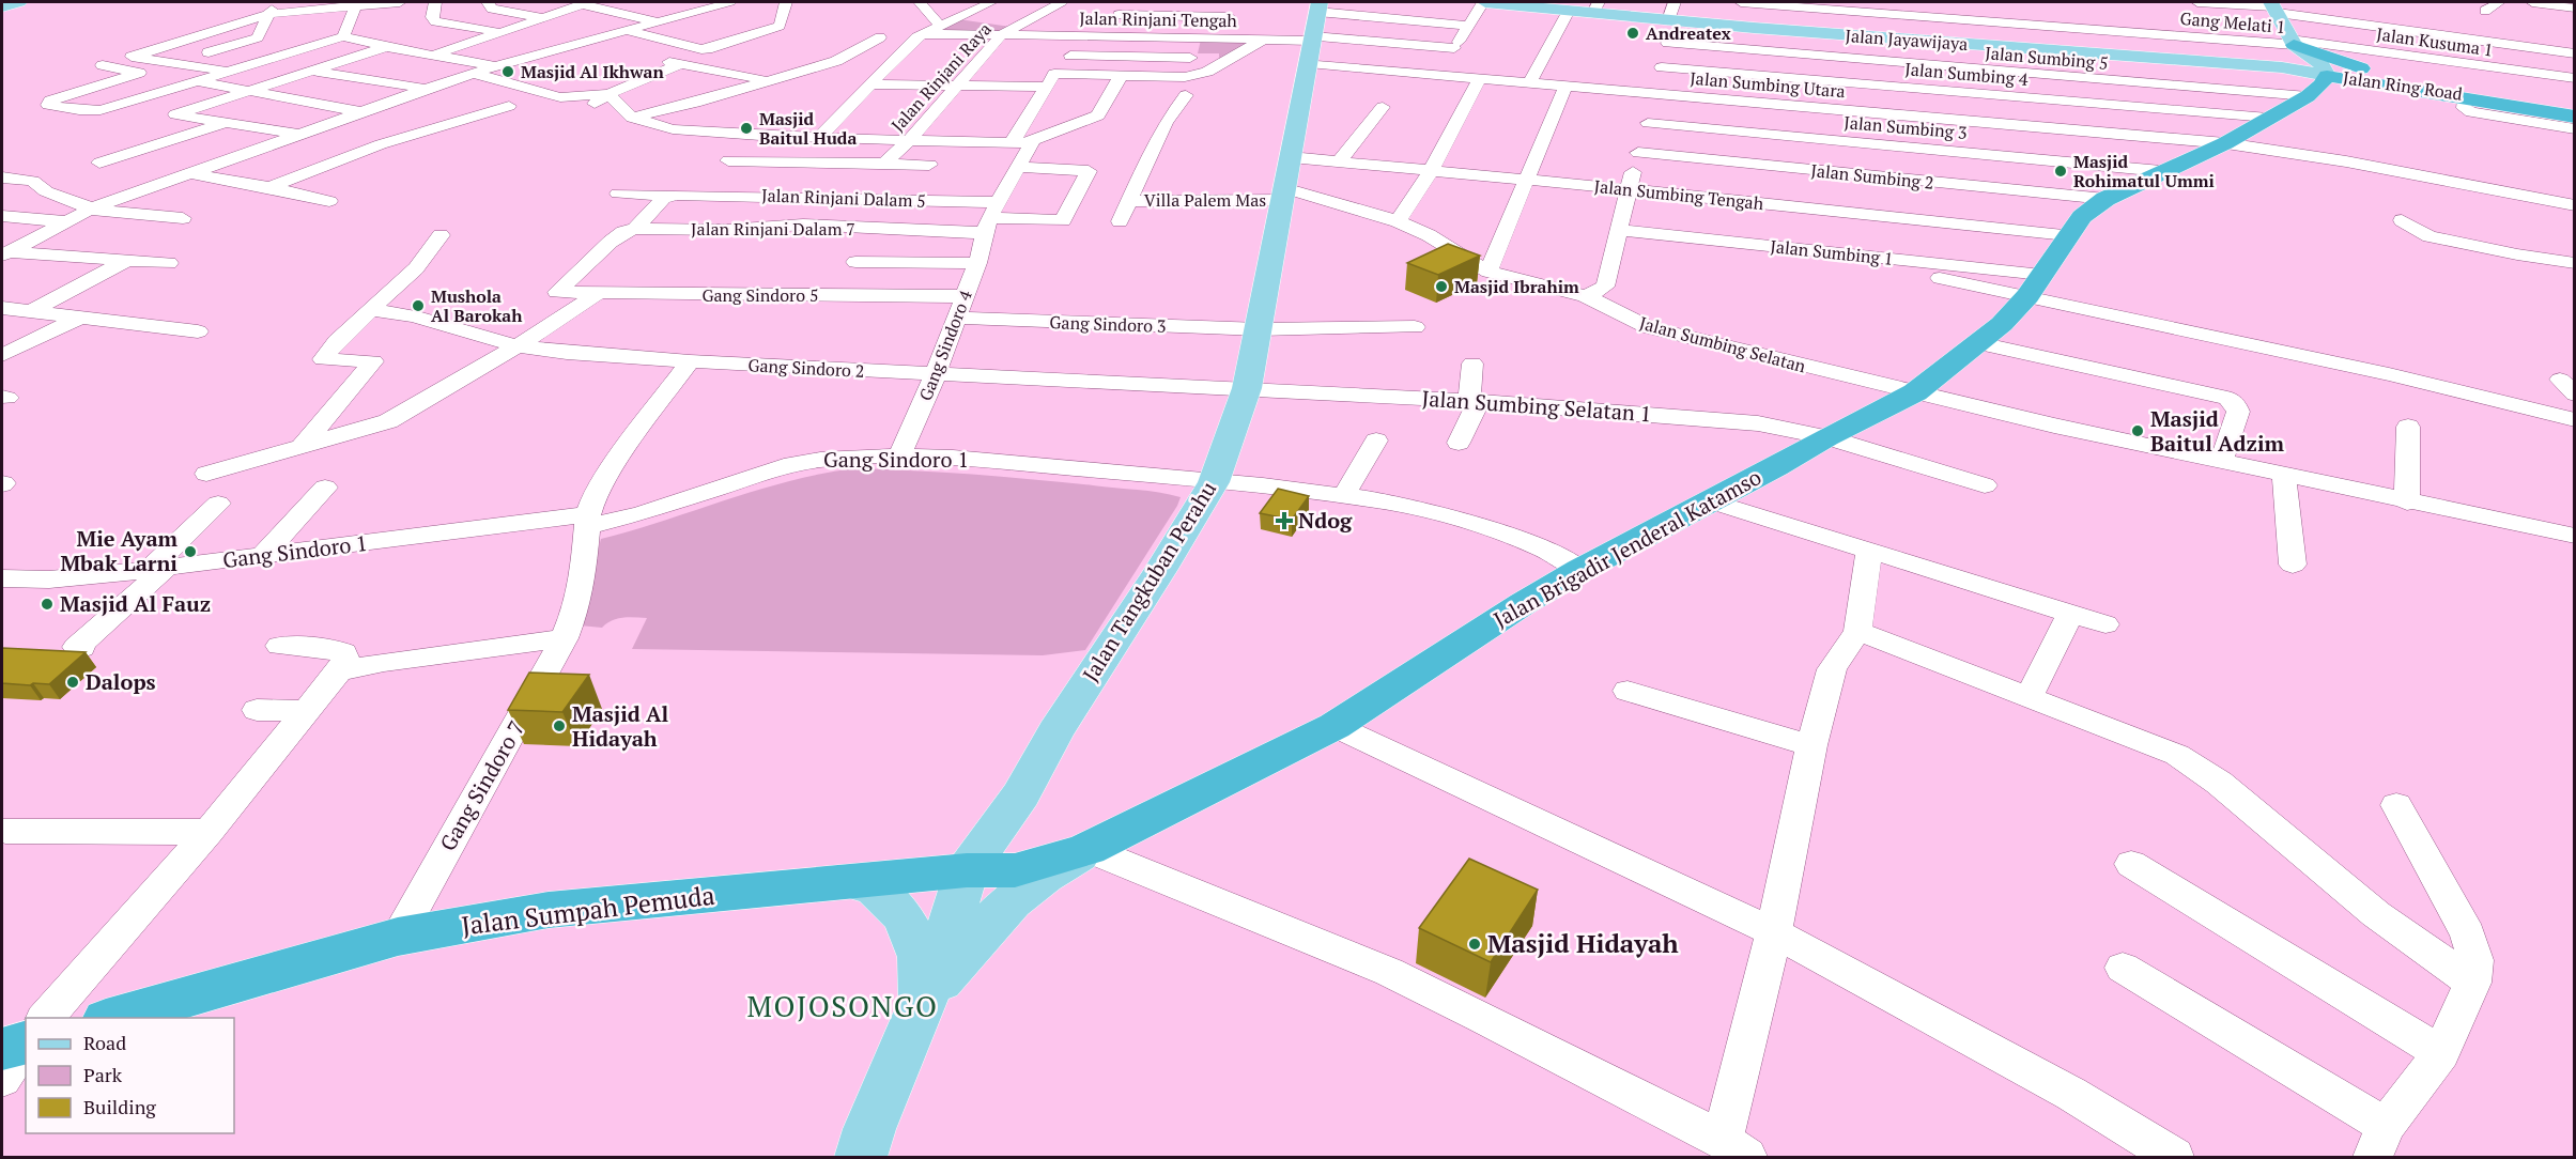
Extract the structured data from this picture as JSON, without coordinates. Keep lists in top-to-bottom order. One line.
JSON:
{"streets":{"highway":["Jalan Ring Road","Jalan Brigadir Jenderal Katamso","Jalan Sumpah Pemuda"],"main road":["Jalan Jayawijaya","Jalan Tangkuban Perahu"],"street":["Jalan Rinjani Tengah","Gang Melati 1","Jalan Kusuma 1","Jalan Sumbing 5","Jalan Sumbing 4","Jalan Rinjani Raya","Jalan Sumbing Utara","Jalan Sumbing 3","Jalan Sumbing 2","Jalan Sumbing Tengah","Jalan Rinjani Dalam 5","Villa Palem Mas","Jalan Rinjani Dalam 7","Jalan Sumbing 1","Gang Sindoro 5","Gang Sindoro 3","Jalan Sumbing Selatan","Gang Sindoro 4","Gang Sindoro 2","Jalan Sumbing Selatan 1","Gang Sindoro 1","Gang Sindoro 7"]},"crossings":[["Jalan Rinjani Tengah","Jalan Rinjani Raya"],["Jalan Rinjani Tengah","Jalan Sumbing Utara"],["Jalan Rinjani Tengah","Jalan Tangkuban Perahu"],["Gang Melati 1","Jalan Kusuma 1"],["Jalan Jayawijaya","Jalan Ring Road"],["Jalan Jayawijaya","Jalan Brigadir Jenderal Katamso"],["Jalan Sumbing 5","Jalan Sumbing 4"],["Jalan Sumbing 5","Jalan Brigadir Jenderal Katamso"],["Jalan Sumbing 4","Jalan Brigadir Jenderal Katamso"],["Jalan Sumbing Utara","Jalan Brigadir Jenderal Katamso"],["Jalan Sumbing Utara","Jalan Tangkuban Perahu"],["Jalan Ring Road","Jalan Brigadir Jenderal Katamso"],["Jalan Sumbing 3","Jalan Brigadir Jenderal Katamso"],["Jalan Sumbing 2","Jalan Brigadir Jenderal Katamso"],["Jalan Sumbing Tengah","Jalan Brigadir Jenderal Katamso"],["Jalan Sumbing Tengah","Jalan Tangkuban Perahu"],["Jalan Rinjani Dalam 5","Gang Sindoro 4"],["Villa Palem Mas","Jalan Sumbing Selatan"],["Villa Palem Mas","Jalan Tangkuban Perahu"],["Jalan Rinjani Dalam 7","Gang Sindoro 5"],["Jalan Rinjani Dalam 7","Gang Sindoro 4"],["Jalan Sumbing 1","Jalan Brigadir Jenderal Katamso"],["Gang Sindoro 5","Gang Sindoro 4"],["Gang Sindoro 3","Gang Sindoro 4"],["Gang Sindoro 3","Jalan Tangkuban Perahu"],["Jalan Sumbing Selatan","Jalan Brigadir Jenderal Katamso"],["Jalan Sumbing Selatan","Jalan Tangkuban Perahu"],["Gang Sindoro 4","Gang Sindoro 2"],["Gang Sindoro 4","Gang Sindoro 1"],["Gang Sindoro 2","Jalan Sumbing Selatan 1"],["Gang Sindoro 2","Jalan Tangkuban Perahu"],["Gang Sindoro 2","Gang Sindoro 7"],["Jalan Sumbing Selatan 1","Jalan Brigadir Jenderal Katamso"],["Jalan Sumbing Selatan 1","Jalan Tangkuban Perahu"],["Gang Sindoro 1","Jalan Brigadir Jenderal Katamso"],["Gang Sindoro 1","Jalan Tangkuban Perahu"],["Gang Sindoro 1","Gang Sindoro 7"],["Jalan Brigadir Jenderal Katamso","Jalan Tangkuban Perahu"],["Jalan Brigadir Jenderal Katamso","Jalan Sumpah Pemuda"],["Jalan Tangkuban Perahu","Jalan Sumpah Pemuda"],["Gang Sindoro 7","Jalan Sumpah Pemuda"]],"districts":["MOJOSONGO"],"places":{"other":["Andreatex","Masjid Al Ikhwan","Masjid Baitul Huda","Masjid Rohimatul Ummi","Masjid Ibrahim","Mushola Al Barokah","Masjid Baitul Adzim","Mie Ayam Mbak Larni","Masjid Al Fauz","Dalops","Masjid Al Hidayah","Masjid Hidayah"],"health":["Ndog"]},"legend":["Road","Park","Building"]}
